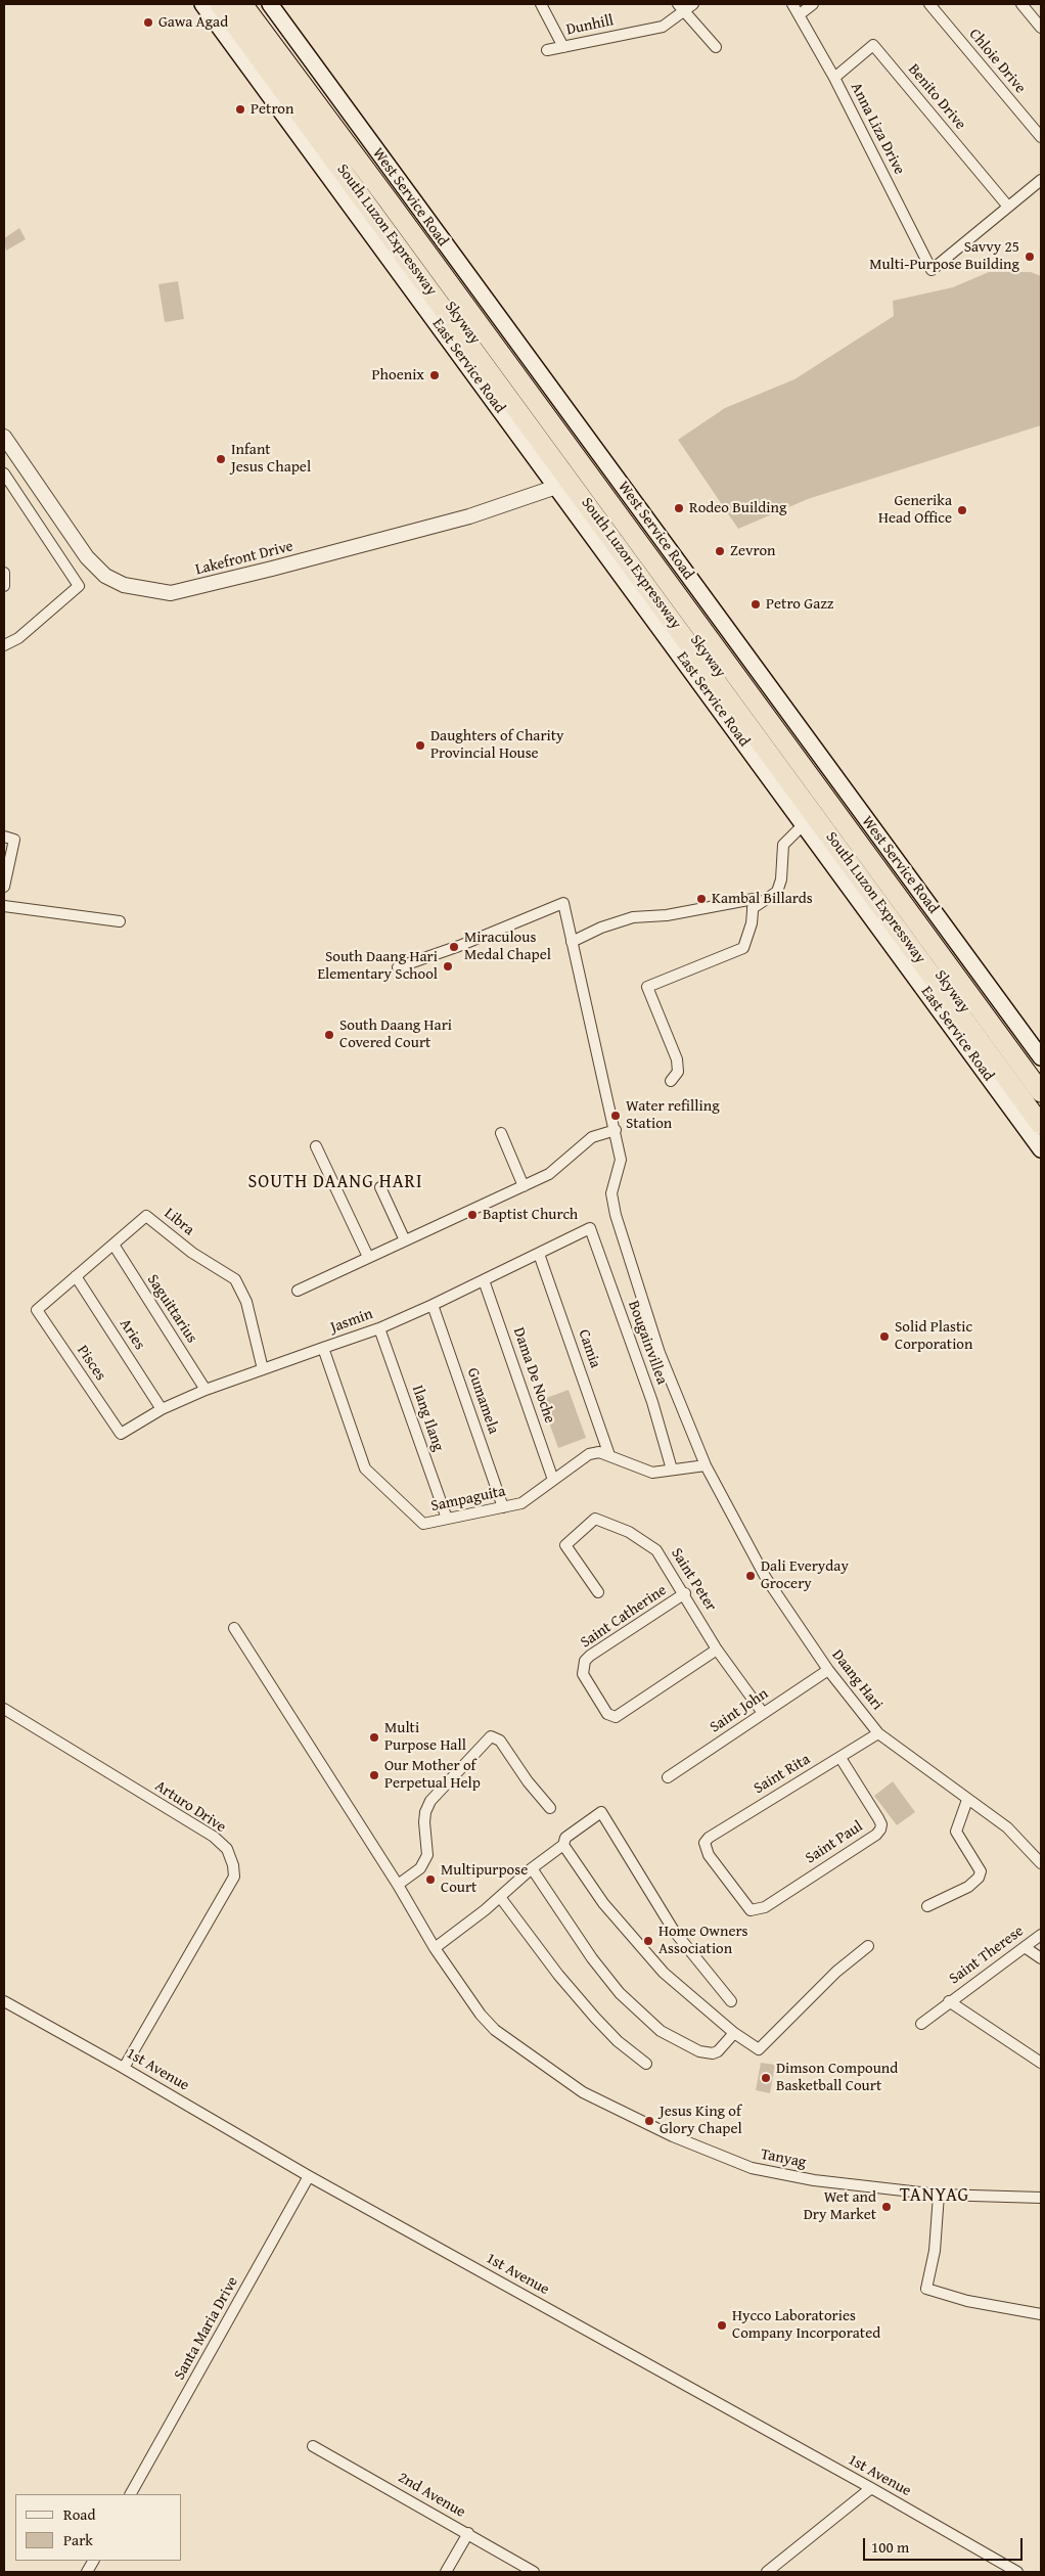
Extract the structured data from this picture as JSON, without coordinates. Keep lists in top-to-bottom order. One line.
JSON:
{"streets":{"highway":["South Luzon Expressway","Skyway"],"main road":["West Service Road","East Service Road"],"street":["Dunhill","Chloie Drive","Benito Drive","Anna Liza Drive","Lakefront Drive","Libra","Saguittarius","Jasmin","Aries","Bougainvillea","Camia","Pisces","Dama De Noche","Gumamela","Ilang Ilang","Sampaguita","Saint Peter","Saint Catherine","Daang Hari","Saint John","Saint Rita","Arturo Drive","Saint Paul","Saint Therese","1st Avenue","Tanyag","Santa Maria Drive","2nd Avenue"]},"crossings":[["Benito Drive","Anna Liza Drive"],["East Service Road","Lakefront Drive"],["Libra","Saguittarius"],["Libra","Jasmin"],["Libra","Aries"],["Libra","Pisces"],["Saguittarius","Jasmin"],["Jasmin","Aries"],["Jasmin","Bougainvillea"],["Jasmin","Camia"],["Jasmin","Pisces"],["Jasmin","Dama De Noche"],["Jasmin","Gumamela"],["Jasmin","Ilang Ilang"],["Jasmin","Sampaguita"],["Bougainvillea","Sampaguita"],["Camia","Sampaguita"],["Dama De Noche","Sampaguita"],["Gumamela","Sampaguita"],["Ilang Ilang","Sampaguita"],["Sampaguita","Daang Hari"],["Saint Peter","Saint Catherine"],["Saint Peter","Saint John"],["Daang Hari","Saint John"],["Daang Hari","Saint Rita"],["Saint Rita","Saint Paul"],["Arturo Drive","1st Avenue"],["1st Avenue","Santa Maria Drive"]],"districts":["SOUTH DAANG HARI","TANYAG"],"places":["Gawa Agad","Petron","Savvy 25 Multi-Purpose Building","Phoenix","Infant Jesus Chapel","Rodeo Building","Generika Head Office","Zevron","Petro Gazz","Daughters of Charity Provincial House","Kambal Billards","Miraculous Medal Chapel","South Daang Hari Elementary School","South Daang Hari Covered Court","Water refilling Station","Baptist Church","Solid Plastic Corporation","Dali Everyday Grocery","Multi Purpose Hall","Our Mother of Perpetual Help","Multipurpose Court","Home Owners Association","Dimson Compound Basketball Court","Jesus King of Glory Chapel","Wet and Dry Market","Hycco Laboratories Company Incorporated"],"legend":["Road","Park"],"scale_bar":"100 m"}
